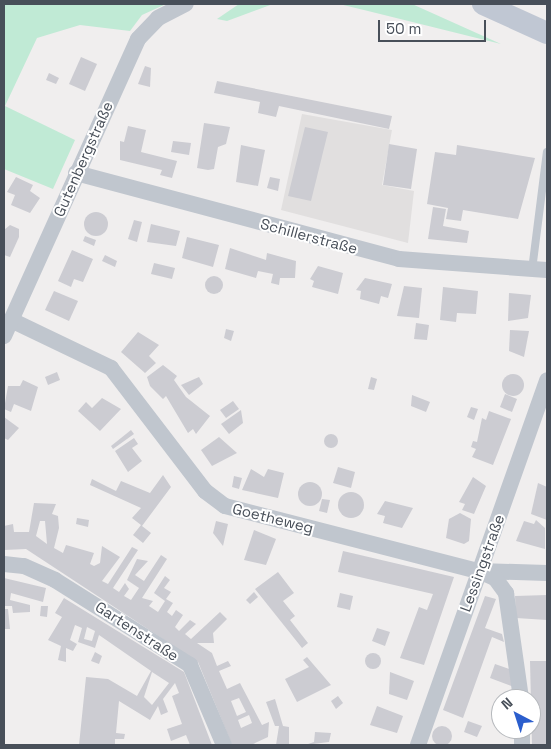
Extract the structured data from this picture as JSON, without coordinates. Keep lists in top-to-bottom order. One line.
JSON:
{"streets":{"street":["Gutenbergstraße","Schillerstraße","Goetheweg","Lessingstraße","Gartenstraße"]},"crossings":[["Gutenbergstraße","Schillerstraße"],["Gutenbergstraße","Goetheweg"],["Goetheweg","Lessingstraße"]],"scale_bar":"50 m","north":"top left"}
